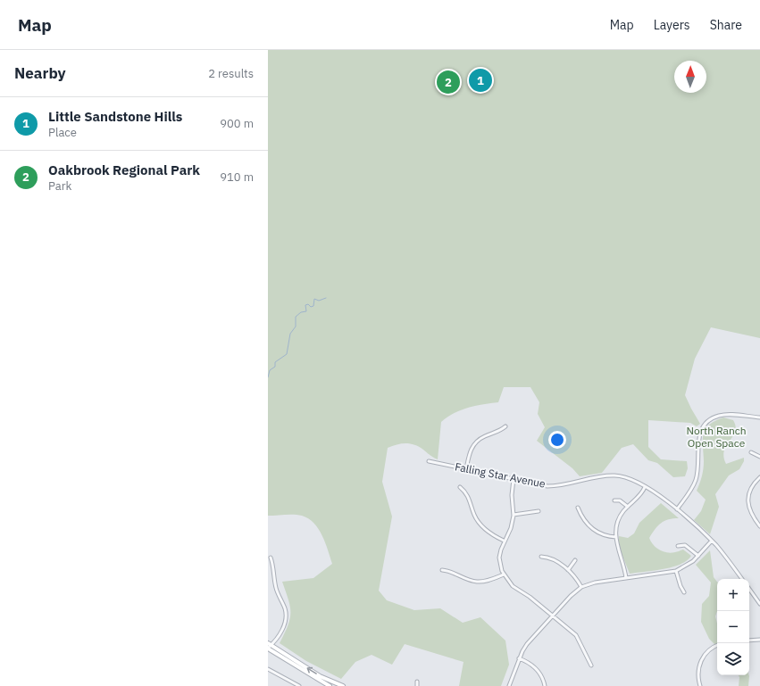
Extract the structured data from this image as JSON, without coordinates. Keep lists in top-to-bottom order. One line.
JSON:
{"streets":{"street":["Falling Star Avenue"]},"parks":["North Ranch Open Space"],"north":"top","page":{"header":"Map","nav":["Map","Layers","Share"],"heading":["Nearby","2 results"],"pins":["1","2"],"list":[{"mark":"1","name":"Little Sandstone Hills","note":"Place","value":"900 m"},{"mark":"2","name":"Oakbrook Regional Park","note":"Park","value":"910 m"}],"map_buttons":["+","−"]}}
